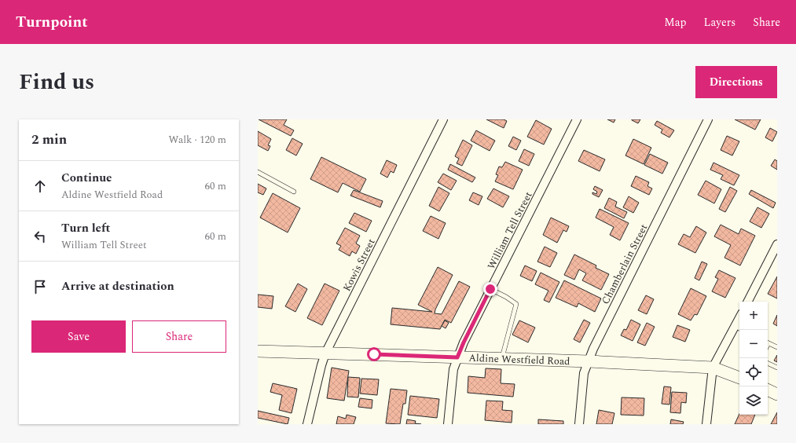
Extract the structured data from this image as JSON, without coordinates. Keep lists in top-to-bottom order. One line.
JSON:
{"streets":{"main road":["Aldine Westfield Road"],"street":["William Tell Street","Chamberlain Street","Kowis Street"]},"crossings":[["William Tell Street","Aldine Westfield Road"],["Chamberlain Street","Aldine Westfield Road"],["Kowis Street","Aldine Westfield Road"]],"page":{"header":"Turnpoint","nav":["Map","Layers","Share"],"title":"Find us","buttons":["Directions",["Save","Share"]],"heading":["2 min","Walk · 120 m"],"list":[["Continue","Aldine Westfield Road","60 m"],["Turn left","William Tell Street","60 m"],"Arrive at destination"],"map_buttons":["+","−"]}}
